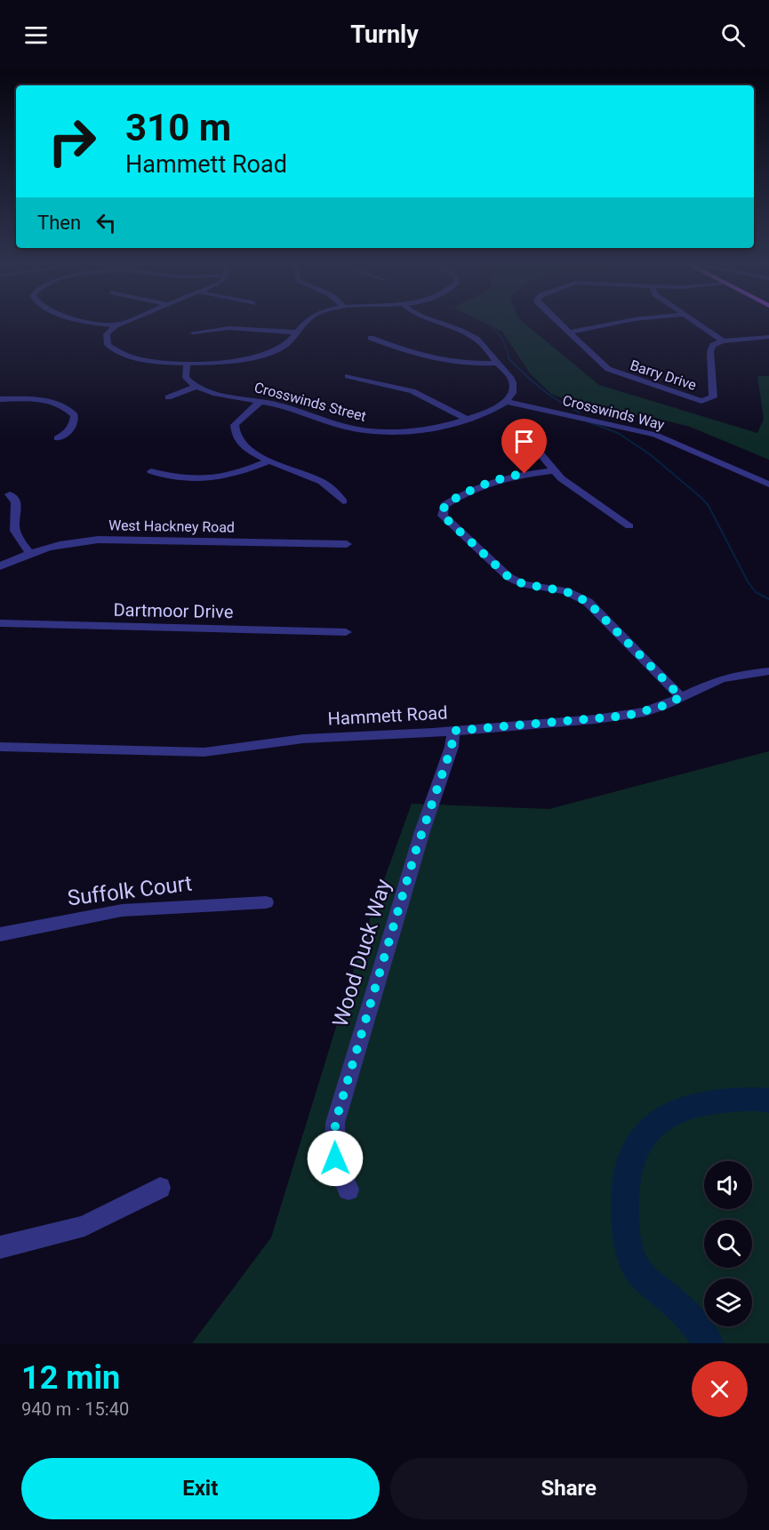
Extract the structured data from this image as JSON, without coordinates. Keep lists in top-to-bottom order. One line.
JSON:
{"streets":{"street":["Barry Drive","Crosswinds Street","Crosswinds Way","West Hackney Road","Dartmoor Drive","Hammett Road","Suffolk Court","Wood Duck Way"]},"crossings":[["Crosswinds Street","Crosswinds Way"],["Hammett Road","Wood Duck Way"]],"page":{"header":"Turnly","turn":["310 m","Hammett Road"],"then":"Then","heading":["12 min","940 m · 15:40"],"buttons":["Exit","Share"]}}
